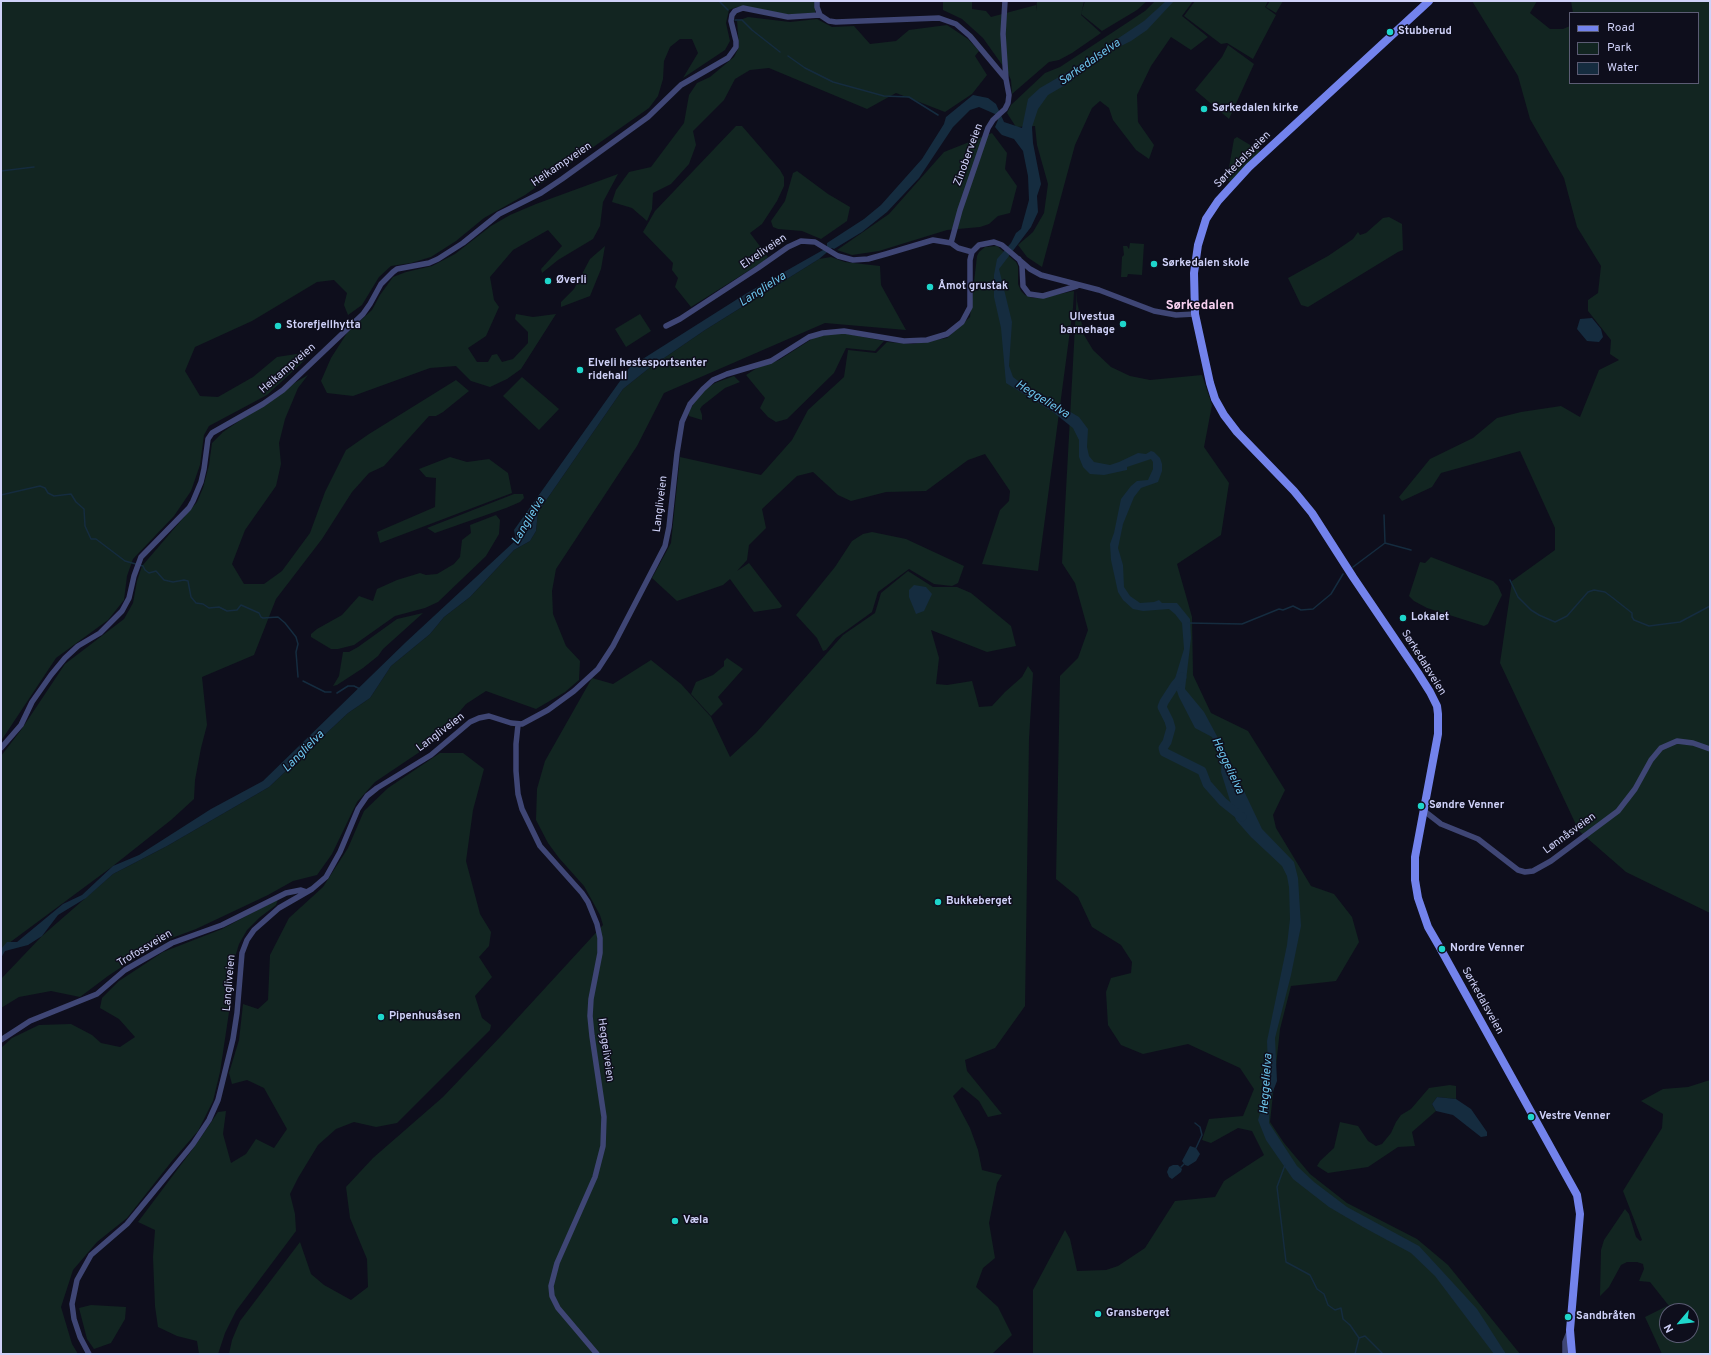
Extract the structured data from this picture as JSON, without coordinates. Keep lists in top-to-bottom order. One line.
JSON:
{"streets":{"street":["Zinoberveien","Sørkedalsveien","Heikampveien","Elveliveien","Langliveien","Lønnåsveien","Trofossveien","Heggeliveien"]},"crossings":[["Zinoberveien","Elveliveien"],["Sørkedalsveien","Lønnåsveien"],["Langliveien","Trofossveien"],["Langliveien","Heggeliveien"]],"districts":["Sørkedalen"],"water":["Sørkedalselva","Langlielva","Heggelielva"],"places":["Stubberud","Sørkedalen kirke","Sørkedalen skole","Øverli","Åmot grustak","Ulvestua barnehage","Storefjellhytta","Elveli hestesportsenter ridehall","Lokalet","Søndre Venner","Bukkeberget","Nordre Venner","Pipenhusåsen","Vestre Venner","Væla","Gransberget","Sandbråten"],"legend":["Road","Park","Water"],"north":"bottom left"}
